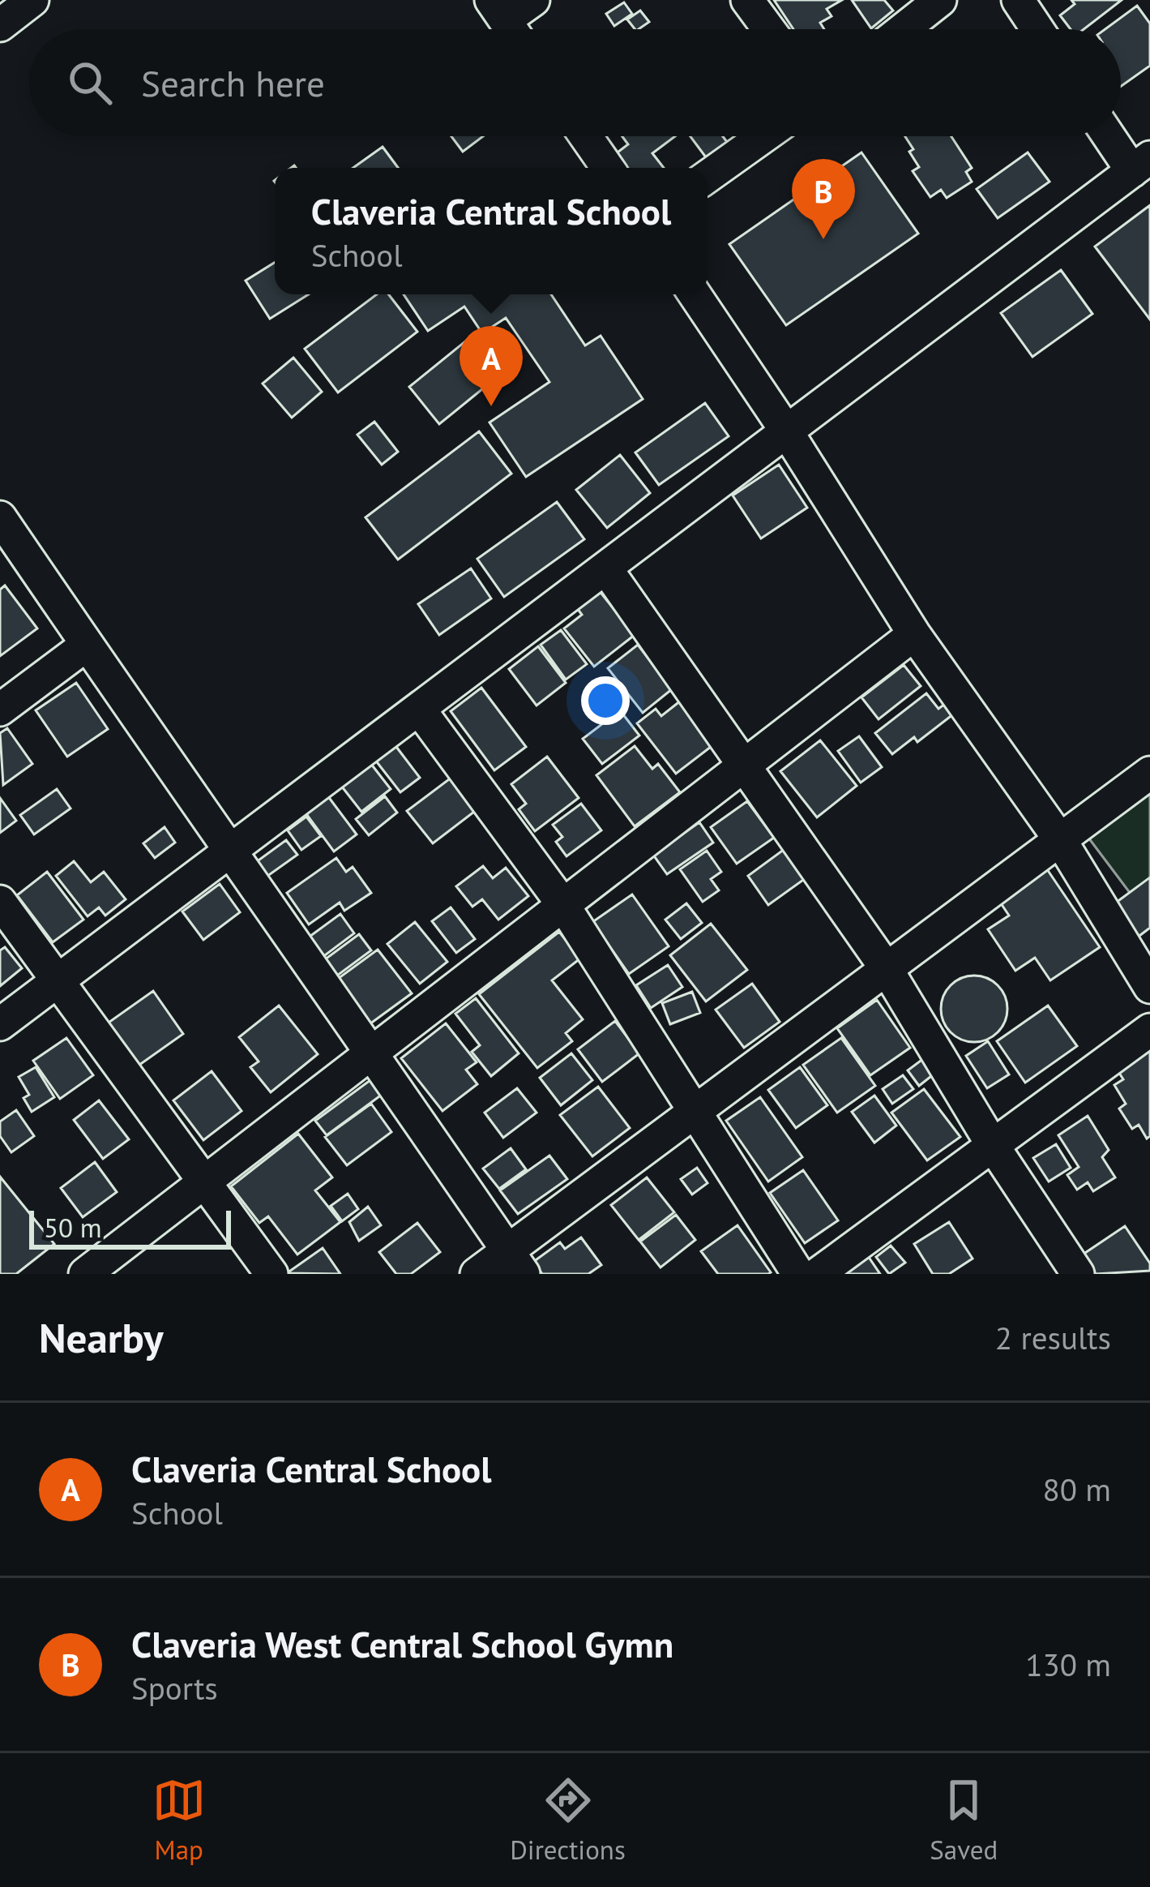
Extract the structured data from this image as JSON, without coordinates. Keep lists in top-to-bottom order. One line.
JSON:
{"scale_bar":"50 m","page":{"search":"Search here","pins":["B","A"],"popup":["Claveria Central School","School"],"scale":"50 m","heading":["Nearby","2 results"],"list":[{"mark":"A","name":"Claveria Central School","note":"School","value":"80 m"},{"mark":"B","name":"Claveria West Central School Gymn","note":"Sports","value":"130 m"}],"nav":["Map","Directions","Saved"]}}
